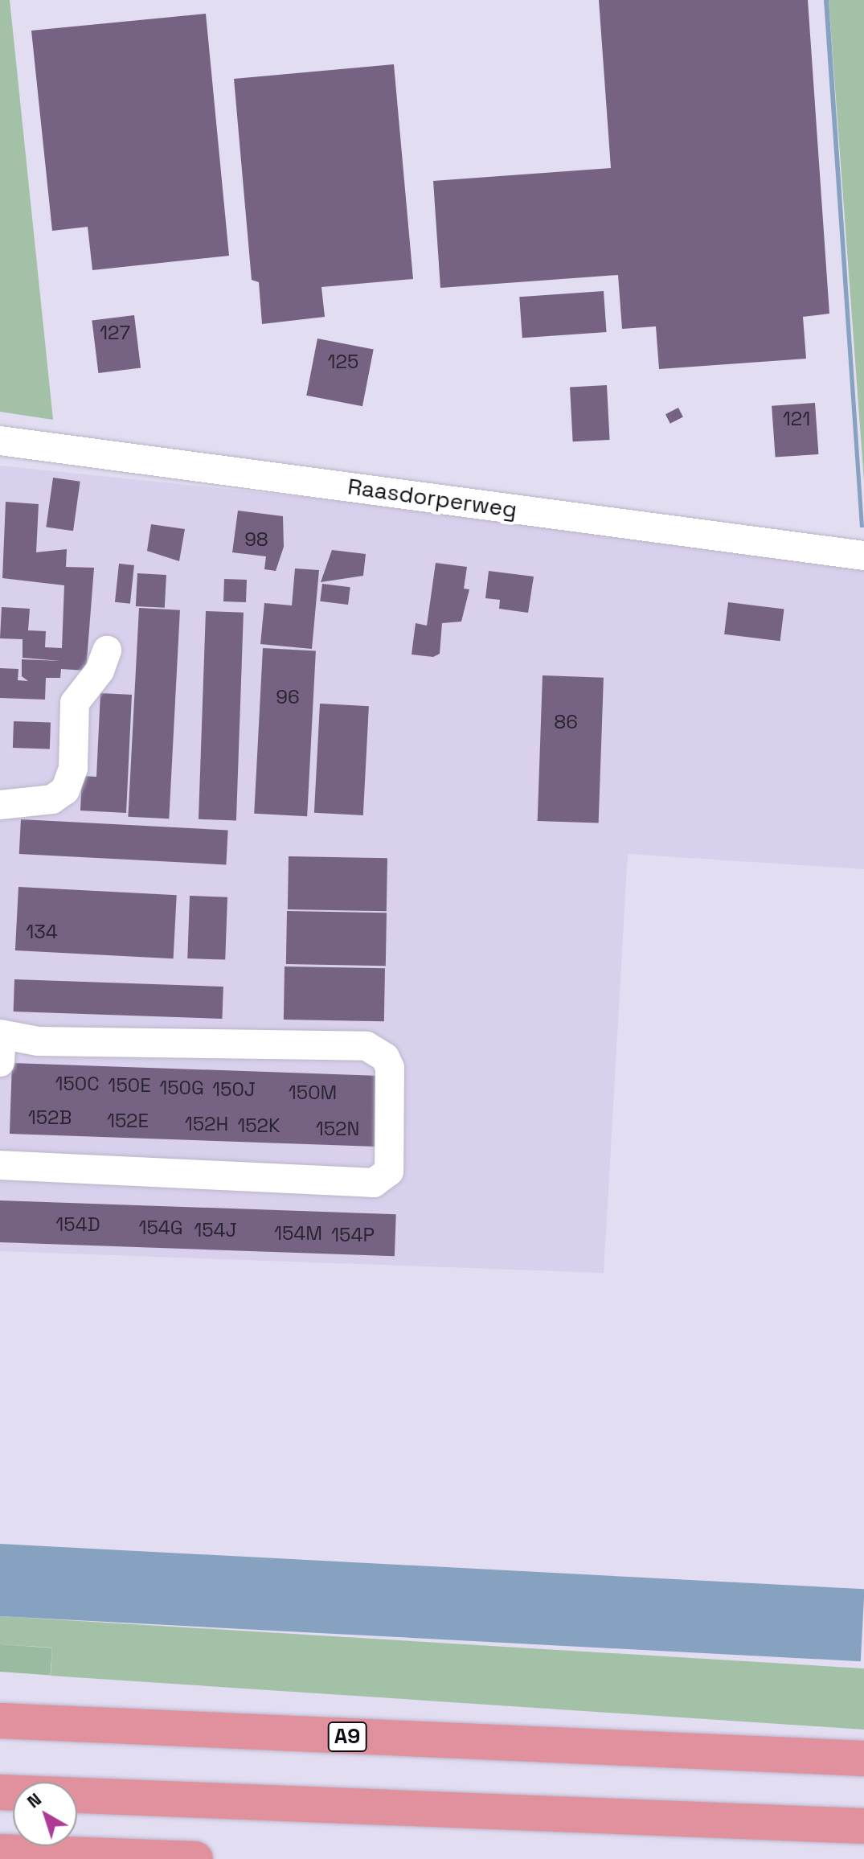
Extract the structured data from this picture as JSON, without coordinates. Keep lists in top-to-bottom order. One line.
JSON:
{"streets":{"highway":["A9"],"street":["Raasdorperweg"]},"house_numbers":["127","125","121","98","96","86","134","150C","150E","150G","150J","150M","152B","152E","152H","152K","152N","154D","154G","154J","154M","154P"],"north":"top left"}
